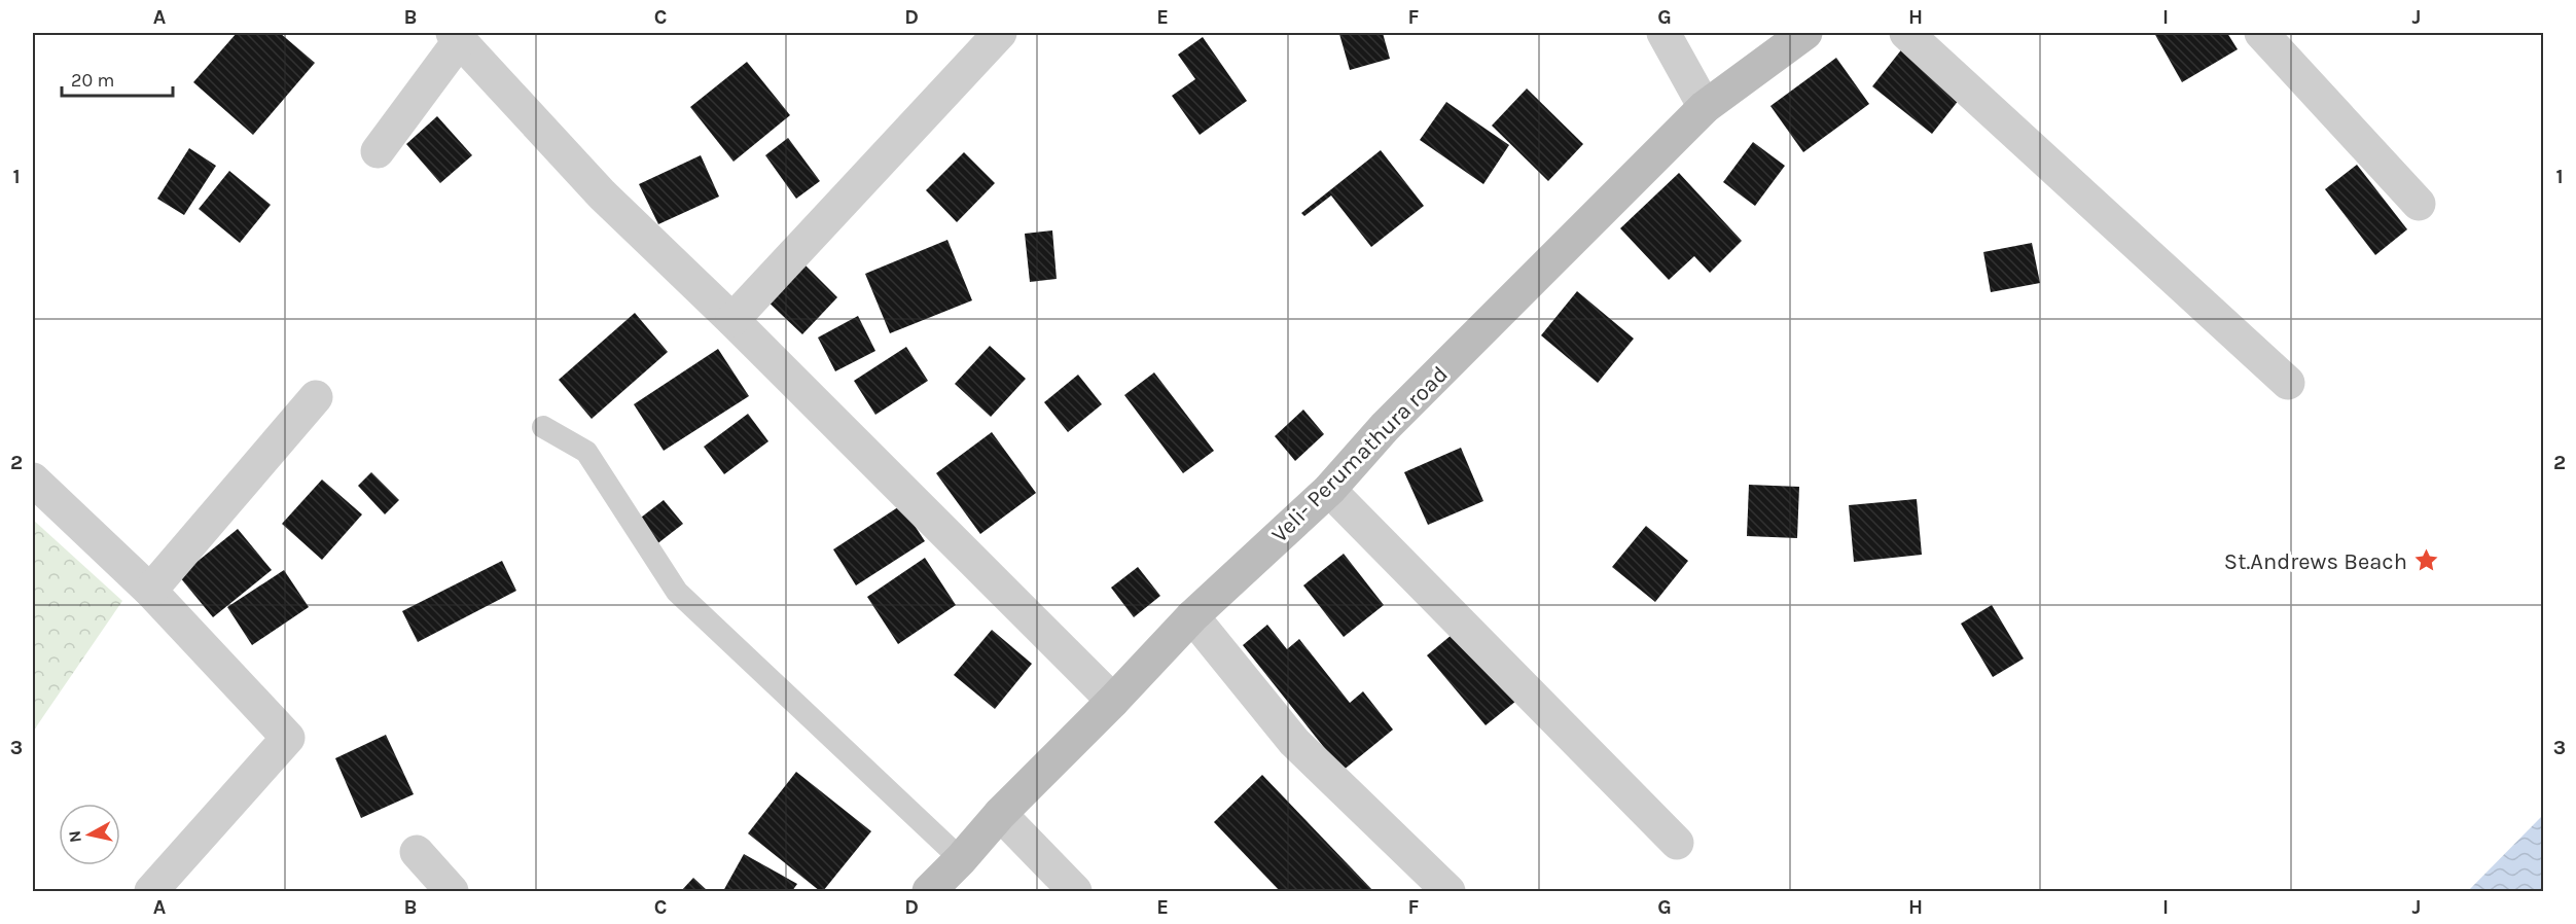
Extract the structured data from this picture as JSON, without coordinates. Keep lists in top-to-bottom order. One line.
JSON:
{"streets":{"main road":["Veli- Perumathura road"]},"places":{"place":["St.Andrews Beach"]},"scale_bar":"20 m","north":"left","grid":{"columns":["A","B","C","D","E","F","G","H","I","J"],"rows":["1","2","3"]}}
